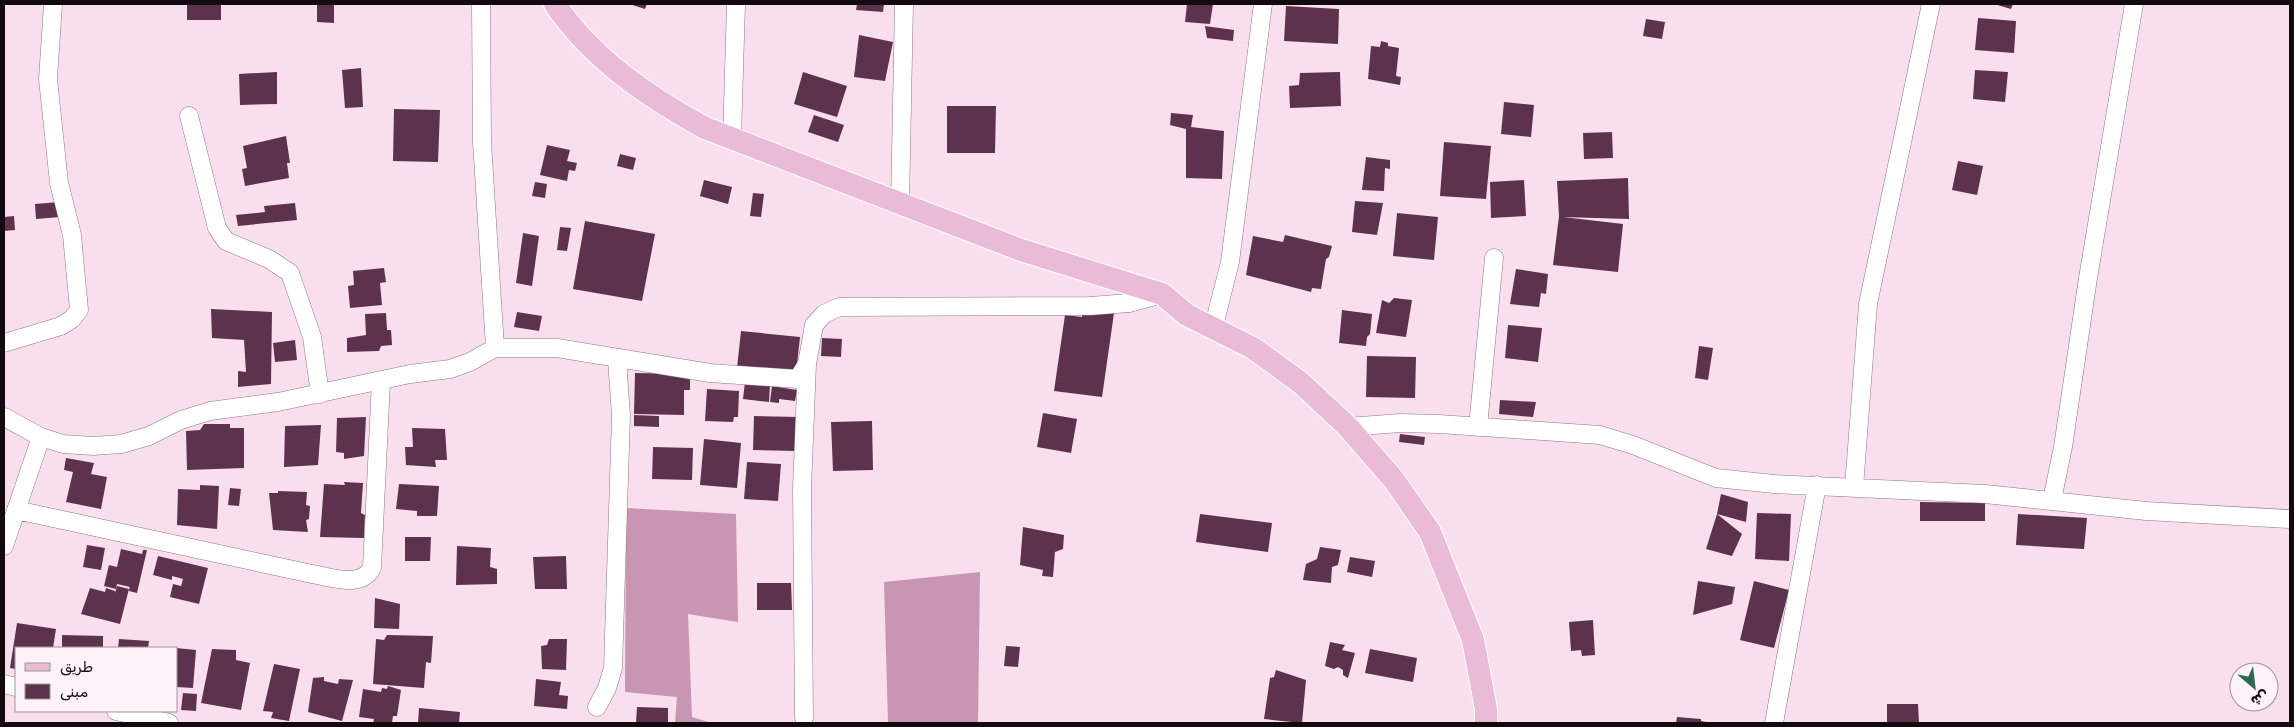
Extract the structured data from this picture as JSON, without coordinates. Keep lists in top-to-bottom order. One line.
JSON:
{"legend":["طريق","مبنى"],"north":"bottom right"}
